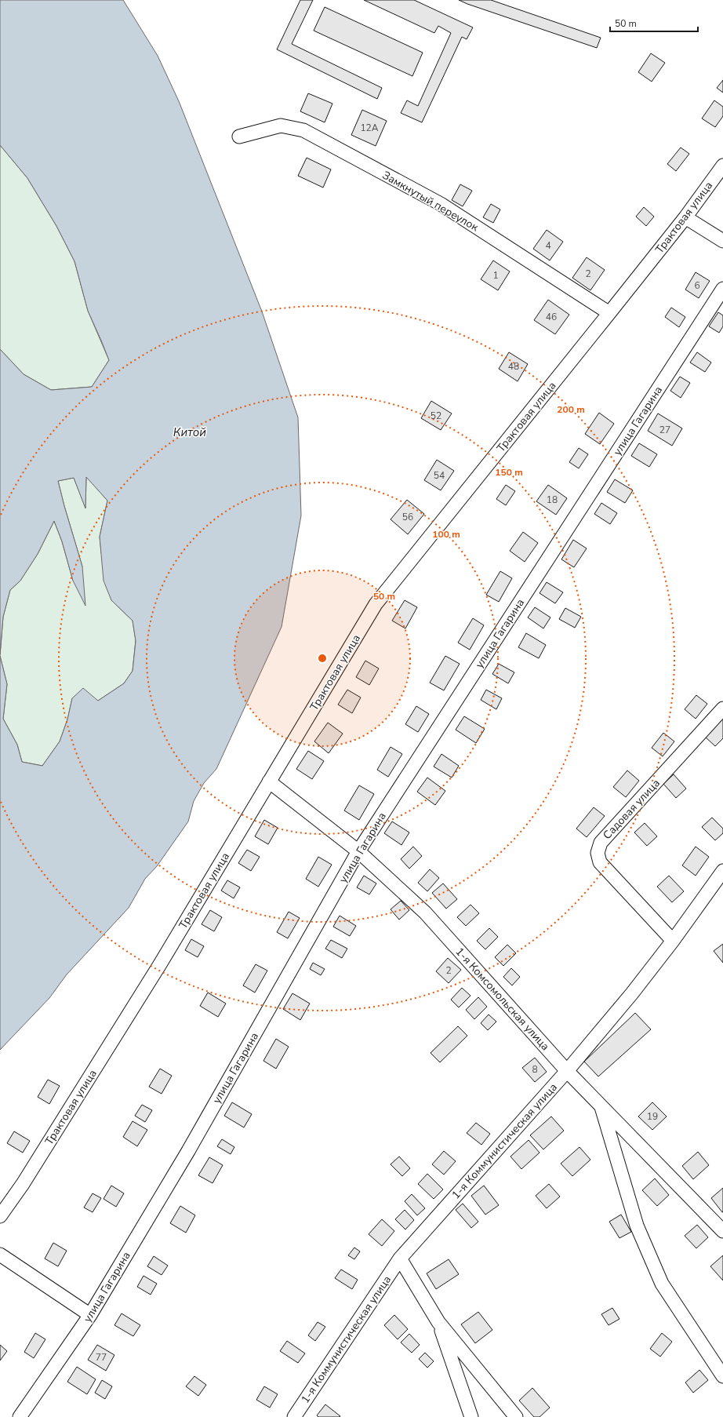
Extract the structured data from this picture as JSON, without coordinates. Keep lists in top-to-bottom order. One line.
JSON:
{"streets":{"street":["Замкнутый переулок","Трактовая улица","улица Гагарина","Садовая улица","1-я Комсомольская улица","1-я Коммунистическая улица"]},"crossings":[["Замкнутый переулок","Трактовая улица"],["Трактовая улица","1-я Комсомольская улица"],["улица Гагарина","1-я Комсомольская улица"],["Садовая улица","1-я Коммунистическая улица"],["1-я Комсомольская улица","1-я Коммунистическая улица"]],"water":["Китой"],"house_numbers":["12А","4","2","1","6","46","48","52","27","54","18","56","2","8","19","77"],"scale_bar":"50 m","rings":["200 m","150 m","100 m","50 m"]}
